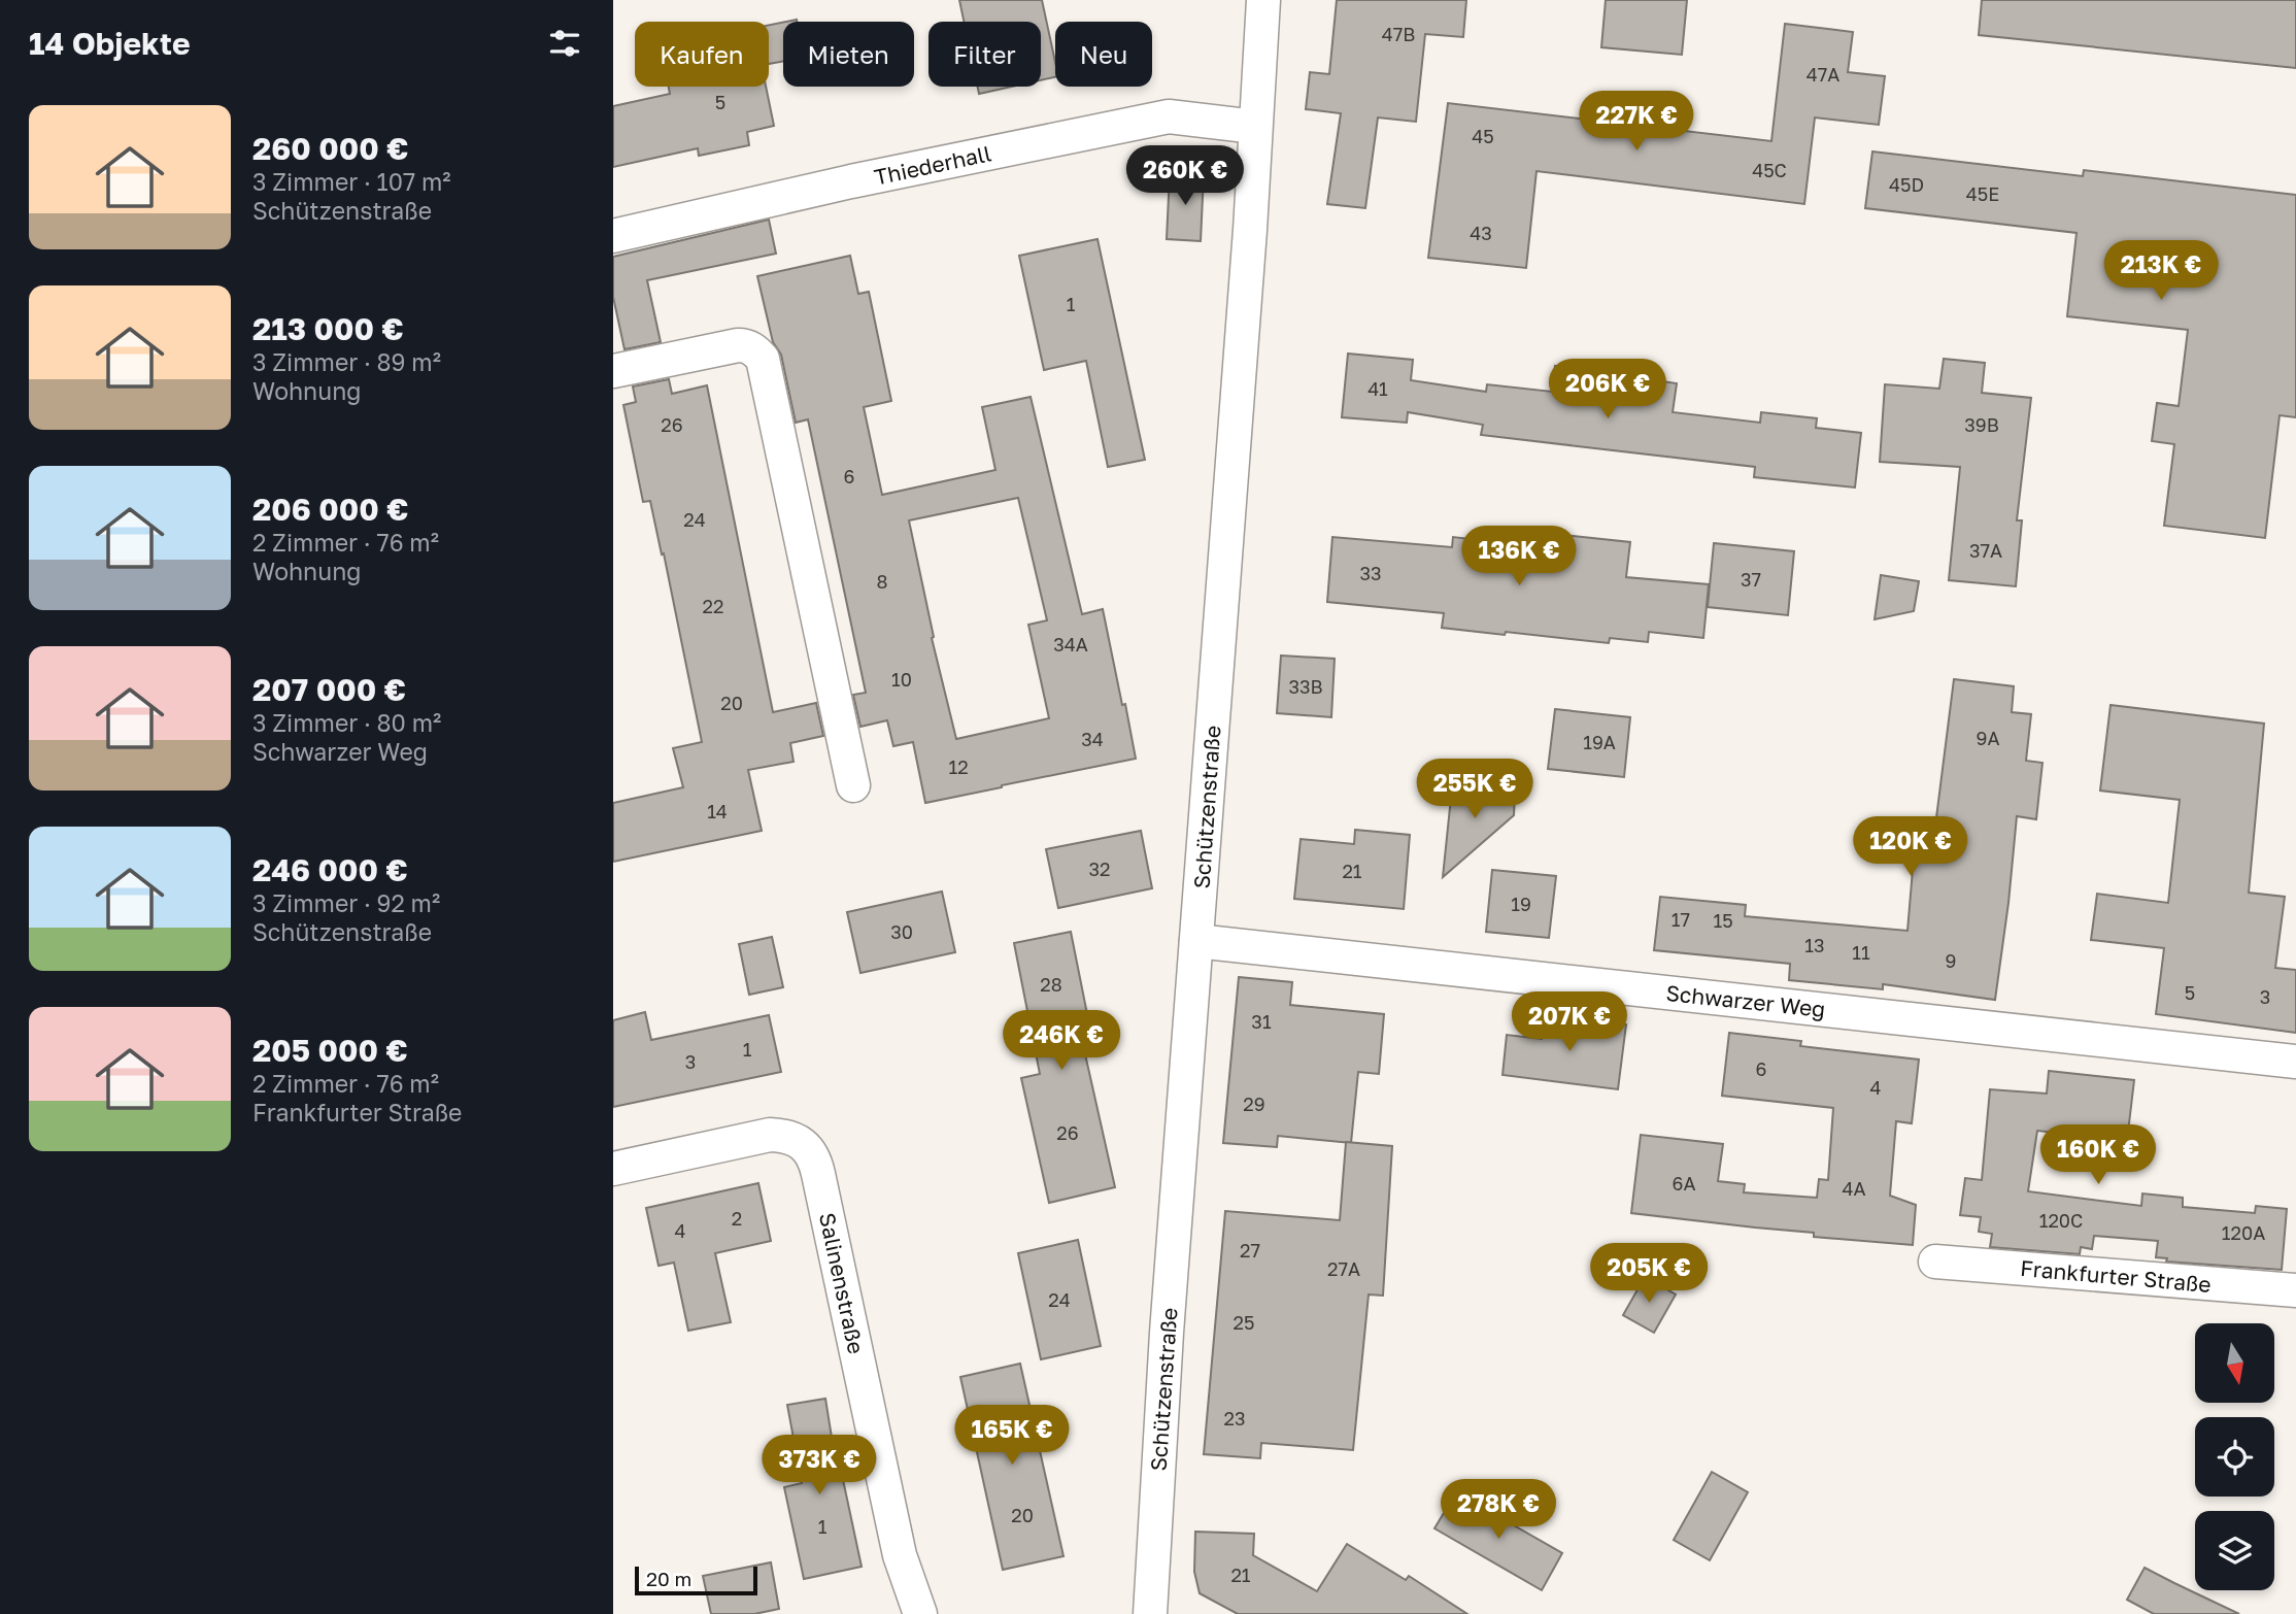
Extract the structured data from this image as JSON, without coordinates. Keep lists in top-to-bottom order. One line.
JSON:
{"streets":{"street":["Thiederhall","Schützenstraße","Schwarzer Weg","Frankfurter Straße","Salinenstraße"]},"crossings":[["Thiederhall","Schützenstraße"],["Schützenstraße","Schwarzer Weg"]],"house_numbers":["47B","47A","5","45","45C","45D","45E","43","1","41","26","39B","6","24","37A","33","37","8","22","34A","10","33B","20","9A","34","19A","12","14","32","21","19","17","15","30","13","11","9","28","5","3","31","1","3","6","4","29","26","6A","4A","2","120C","4","120A","27","27A","24","25","23","20","1","21"],"scale_bar":"20 m","north":"bottom","page":{"heading":"14 Objekte","chip":["Kaufen","Mieten","Filter","Neu"],"list":[{"name":"260 000 €","note":"3 Zimmer · 107 m² · Schützenstraße"},{"name":"213 000 €","note":"3 Zimmer · 89 m² · Wohnung"},{"name":"206 000 €","note":"2 Zimmer · 76 m² · Wohnung"},{"name":"207 000 €","note":"3 Zimmer · 80 m² · Schwarzer Weg"},{"name":"246 000 €","note":"3 Zimmer · 92 m² · Schützenstraße"},{"name":"205 000 €","note":"2 Zimmer · 76 m² · Frankfurter Straße"}],"price":["227K €","260K €","213K €","206K €","136K €","255K €","120K €","207K €","246K €","160K €","205K €","165K €","373K €","278K €"],"scale":"20 m"}}
